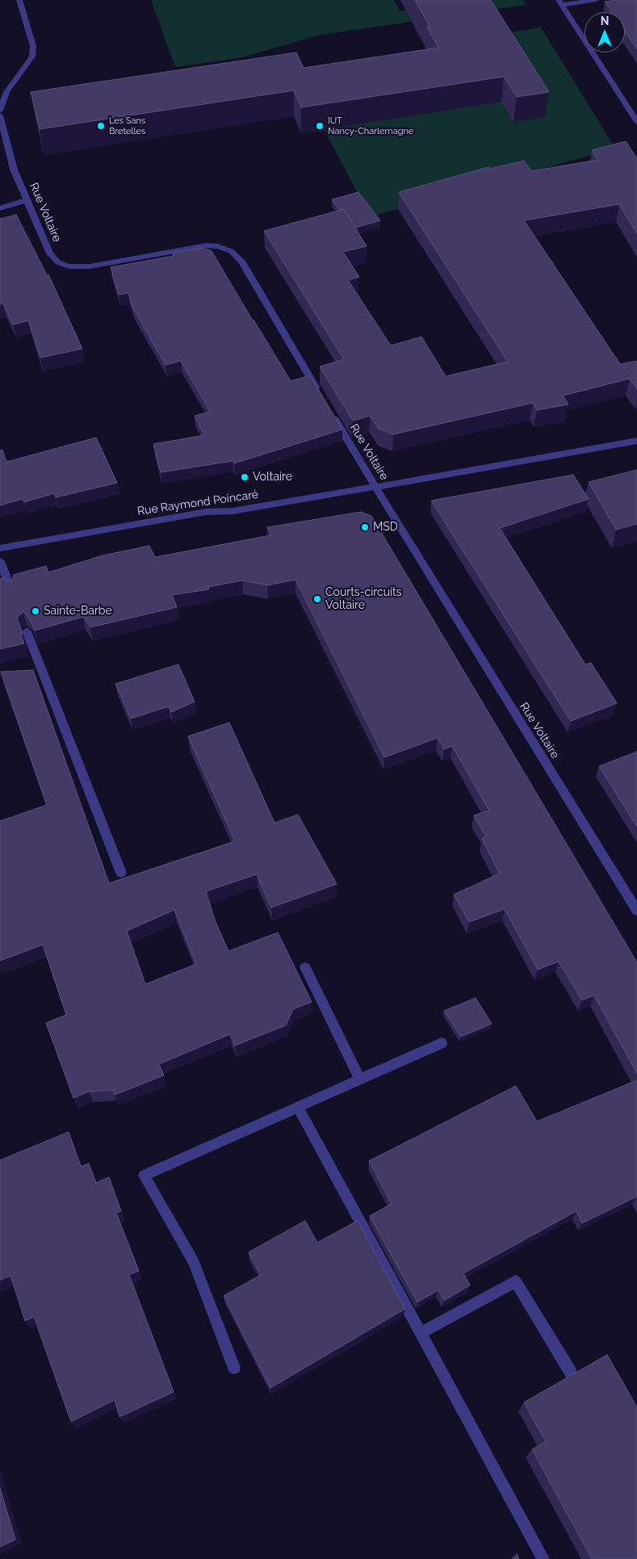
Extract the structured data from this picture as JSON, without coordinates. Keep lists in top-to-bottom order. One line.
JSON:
{"streets":{"street":["Rue Voltaire","Rue Raymond Poincaré"]},"crossings":[["Rue Voltaire","Rue Raymond Poincaré"]],"places":["Les Sans Bretelles","IUT Nancy-Charlemagne","Voltaire","MSD","Courts-circuits Voltaire","Sainte-Barbe"],"north":"top"}
